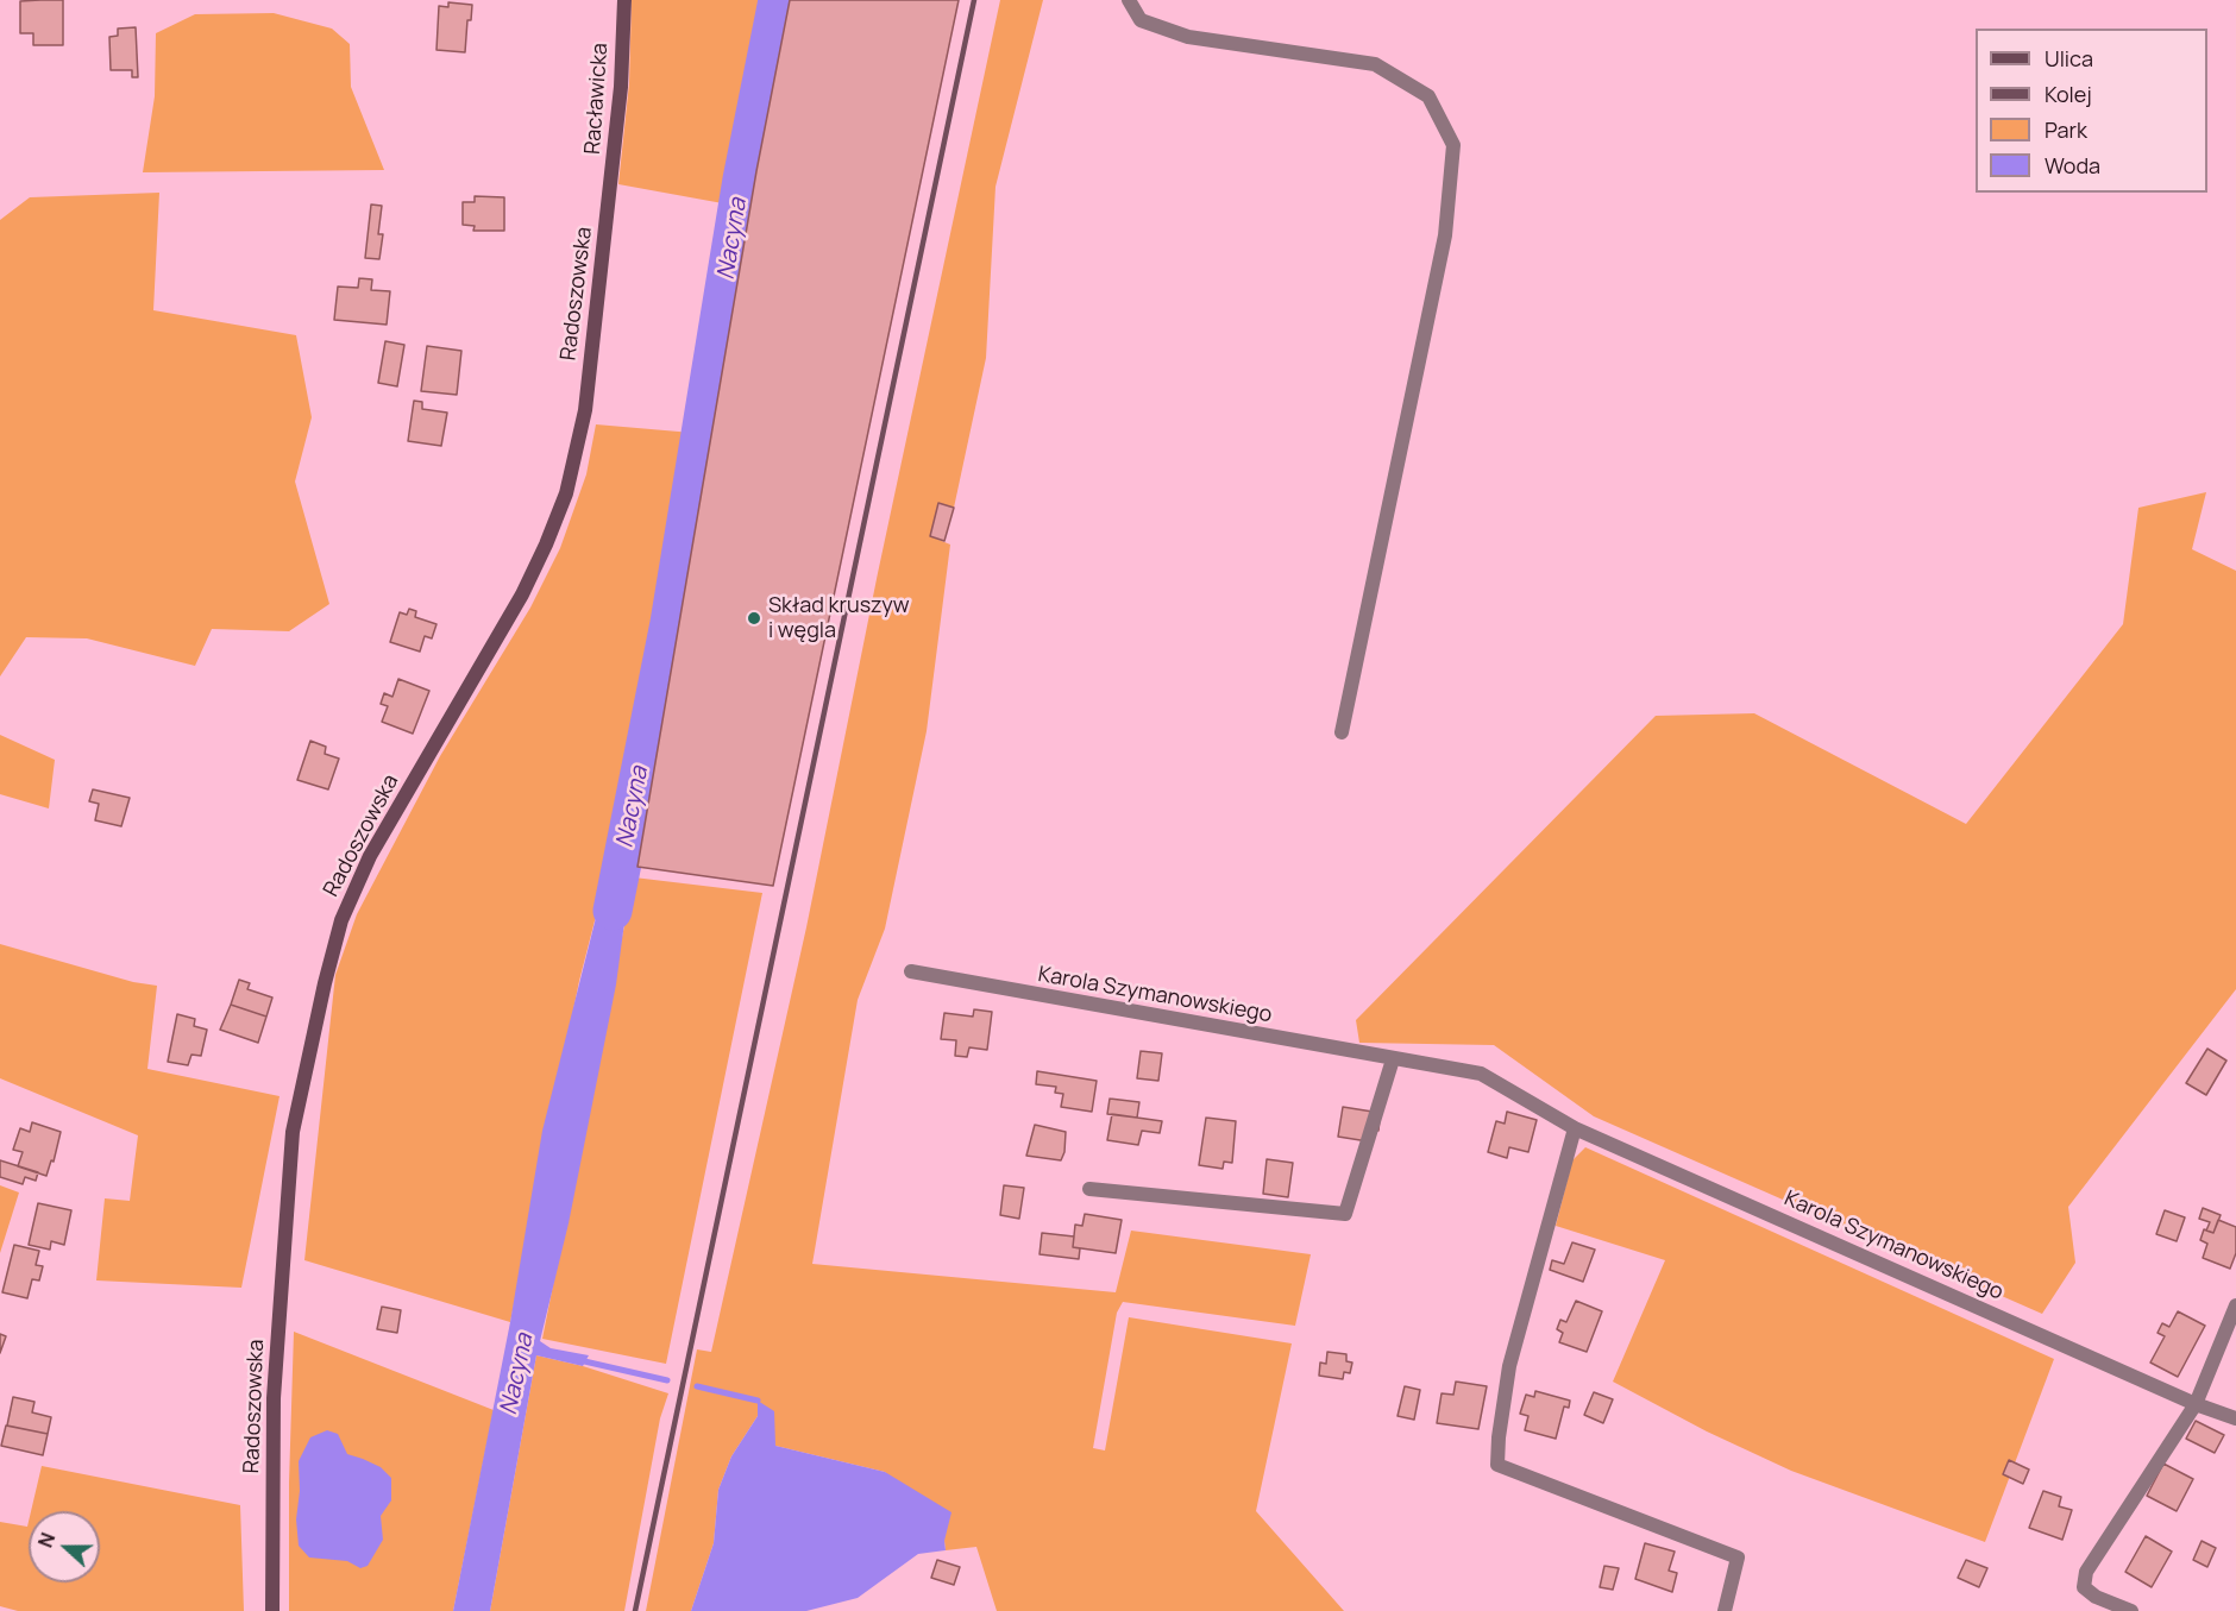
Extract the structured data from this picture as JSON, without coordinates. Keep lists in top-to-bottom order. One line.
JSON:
{"streets":{"street":["Racławicka","Radoszowska","Karola Szymanowskiego"]},"crossings":[["Racławicka","Radoszowska"]],"water":["Nacyna"],"places":["Skład kruszyw i węgla"],"legend":["Ulica","Kolej","Park","Woda"],"north":"left"}
